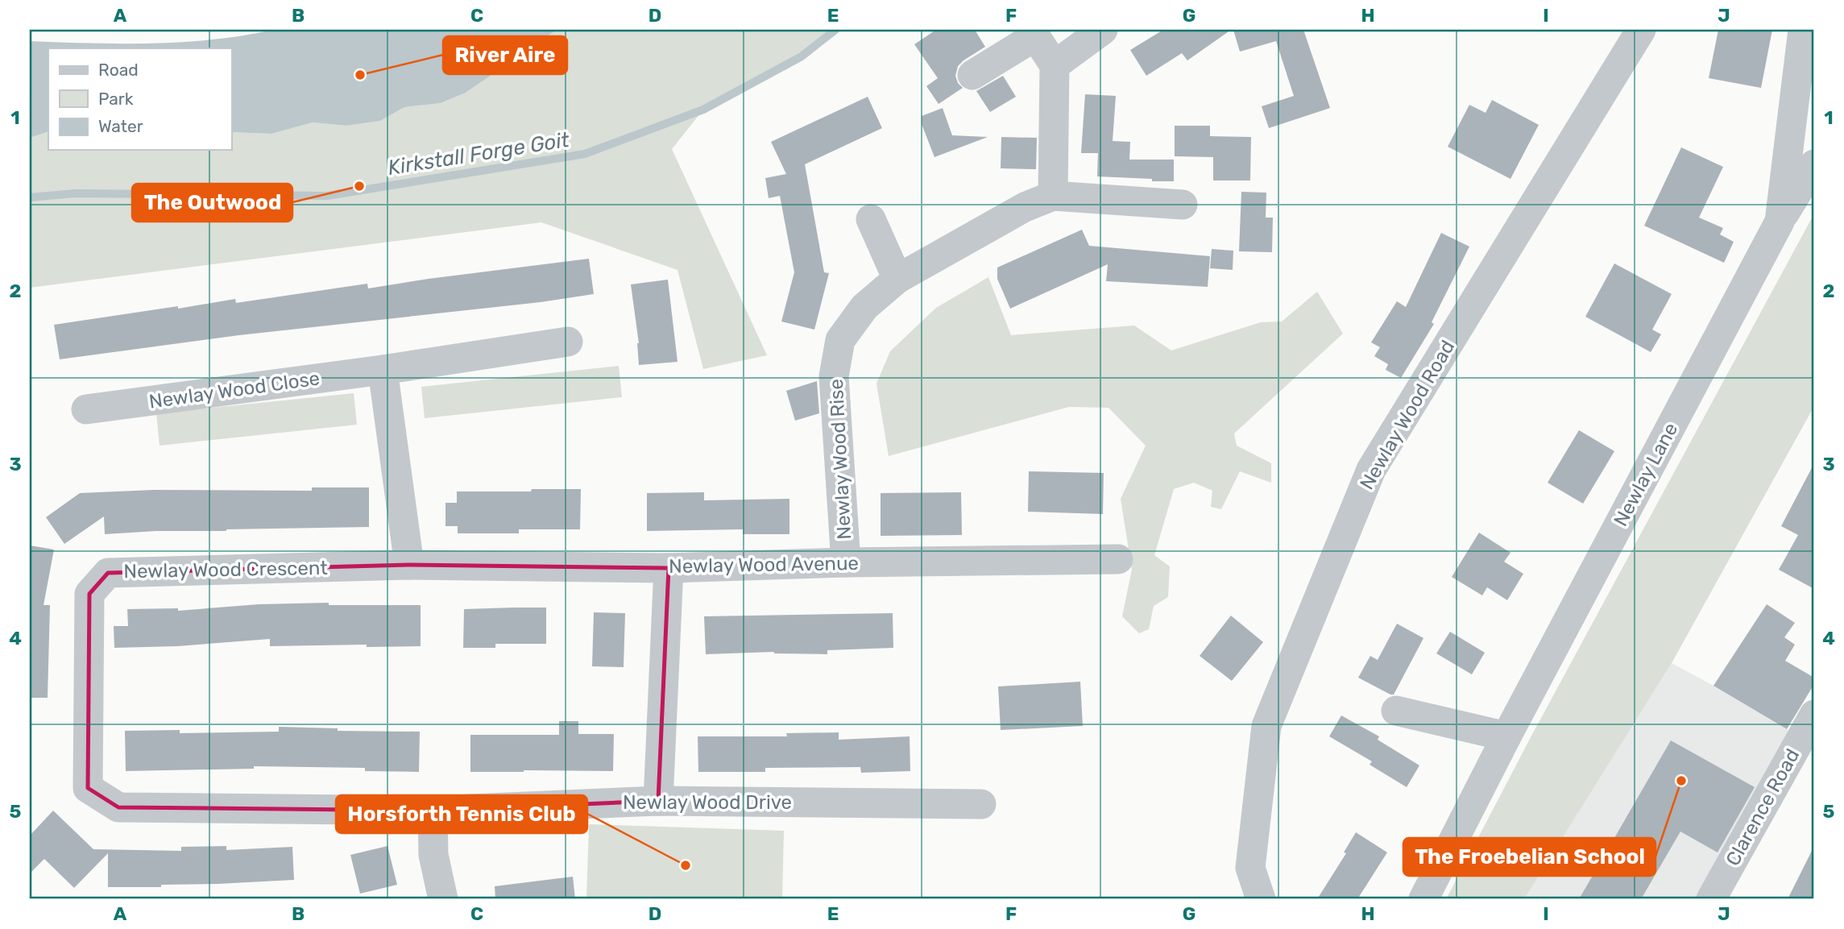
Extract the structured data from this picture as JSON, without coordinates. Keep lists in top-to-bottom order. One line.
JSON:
{"streets":{"street":["Newlay Wood Close","Newlay Wood Road","Newlay Wood Rise","Newlay Lane","Newlay Wood Avenue","Newlay Wood Crescent","Newlay Wood Drive","Clarence Road"]},"crossings":[["Newlay Wood Rise","Newlay Wood Avenue"],["Newlay Wood Avenue","Newlay Wood Crescent"],["Newlay Wood Crescent","Newlay Wood Drive"]],"water":["Kirkstall Forge Goit"],"places":["River Aire","The Outwood","The Froebelian School","Horsforth Tennis Club"],"legend":["Road","Park","Water"],"grid":{"columns":["A","B","C","D","E","F","G","H","I","J"],"rows":["1","2","3","4","5"]}}
